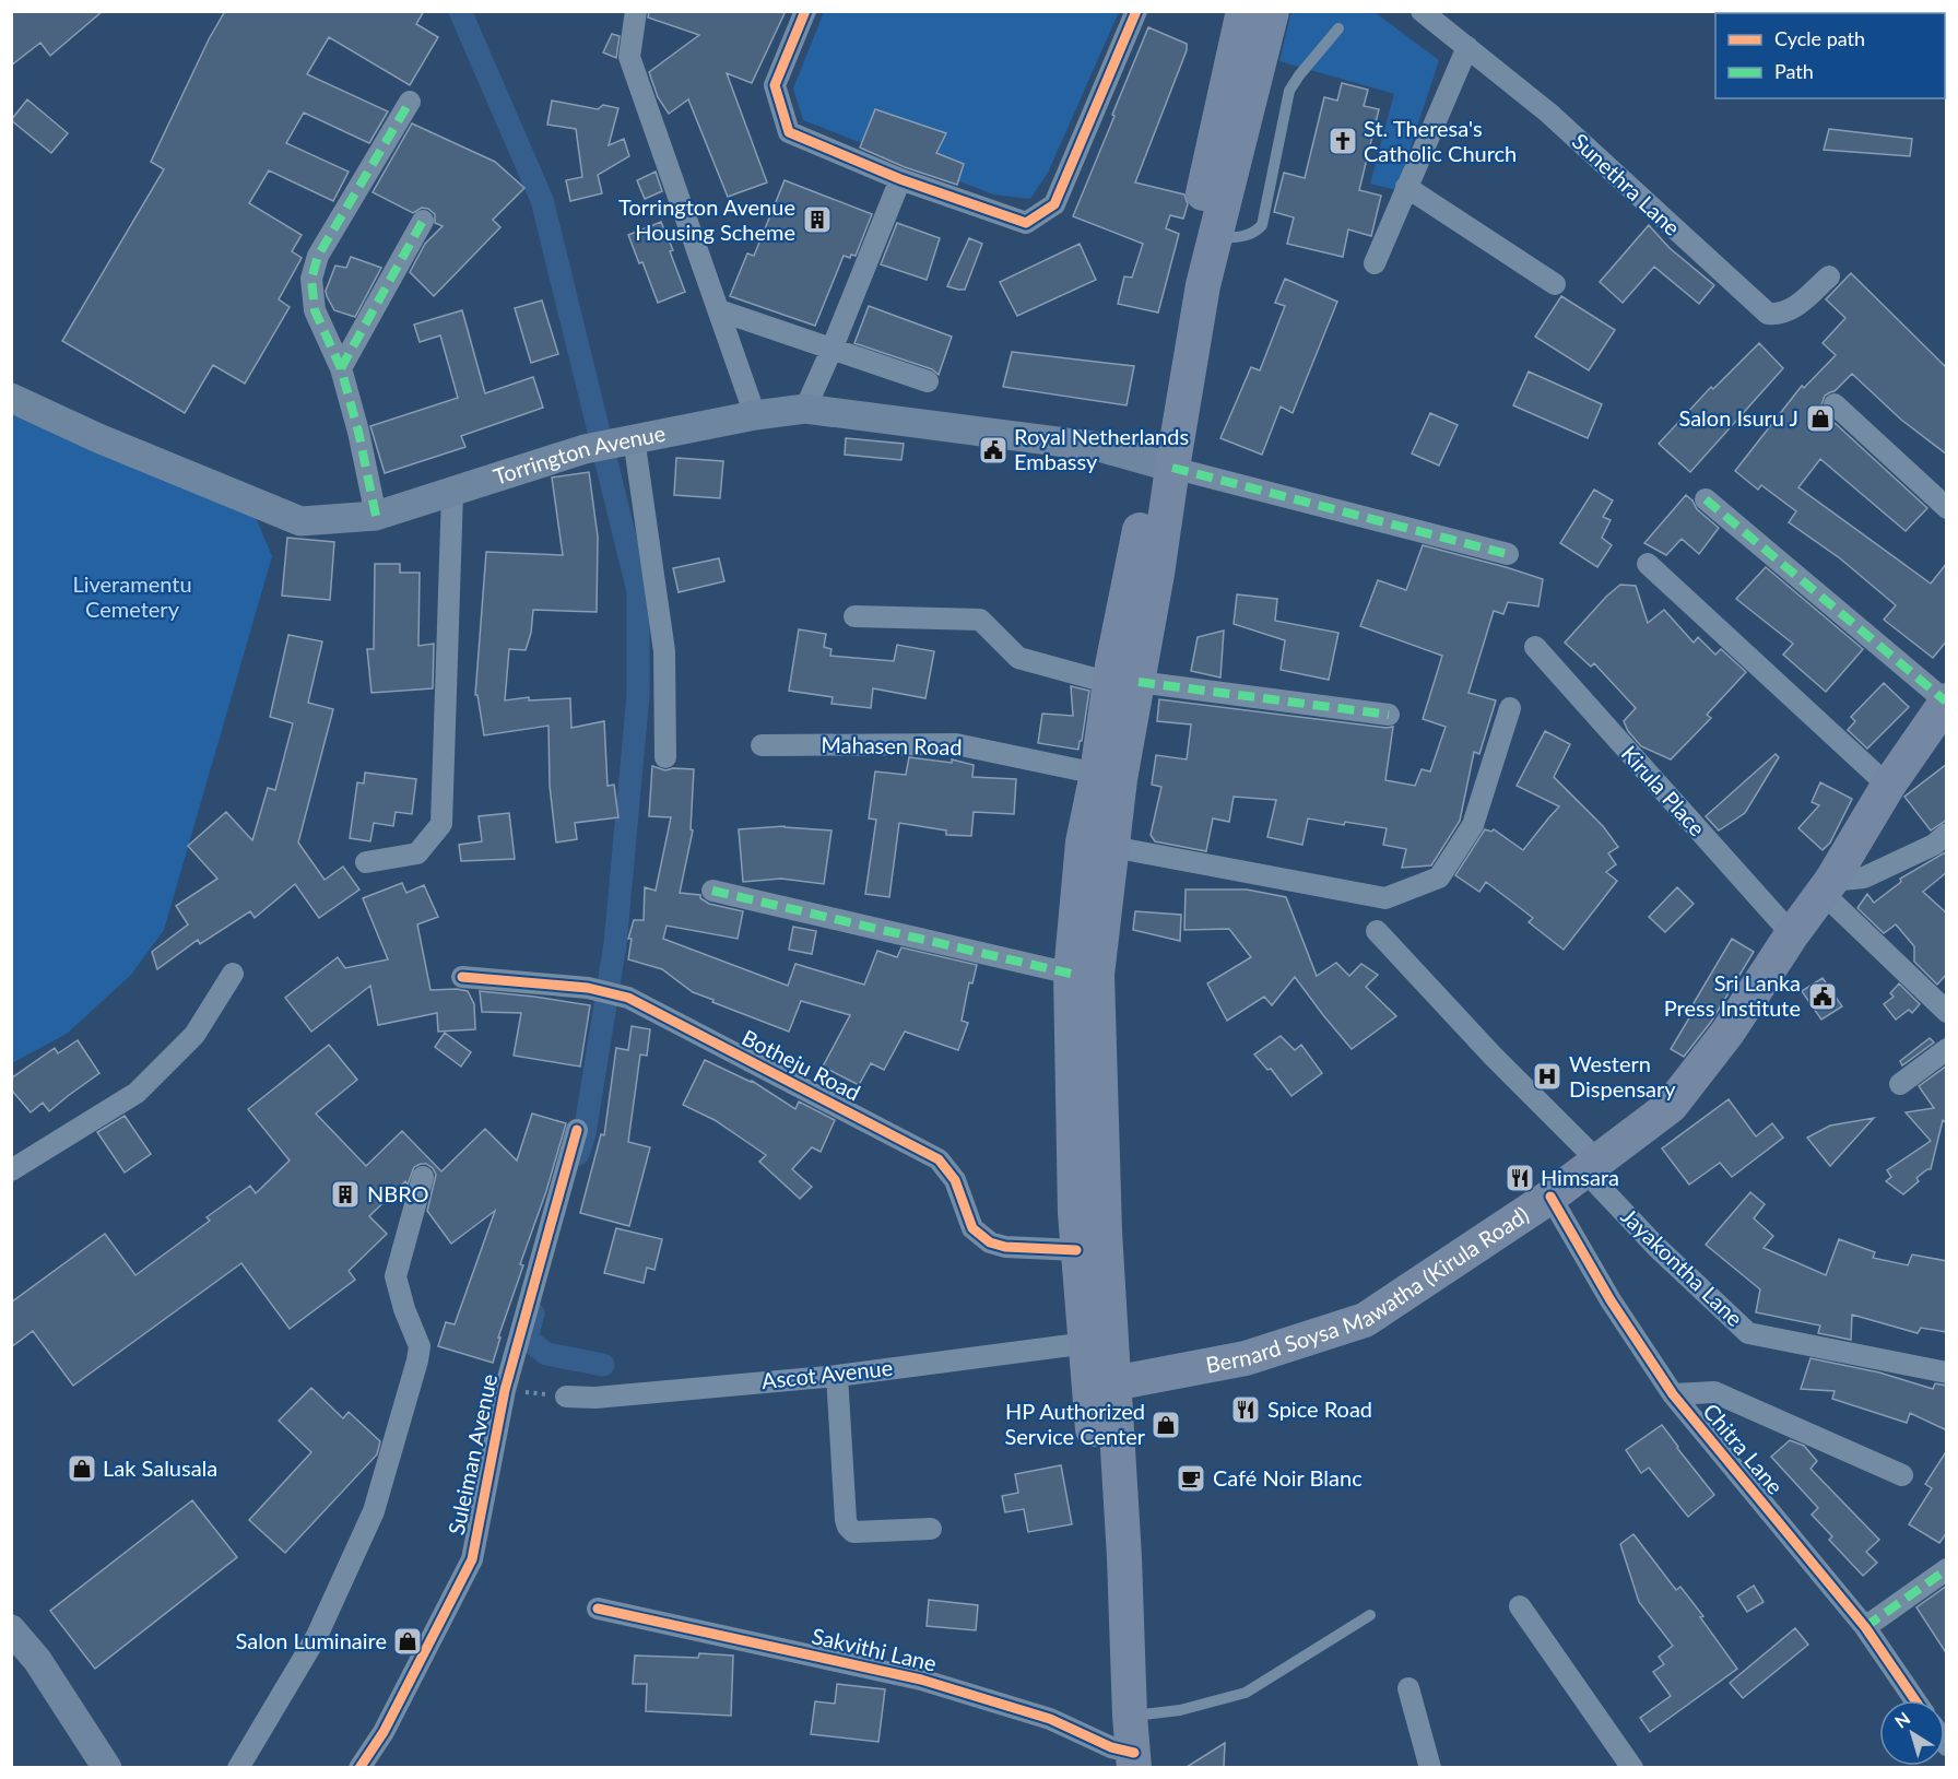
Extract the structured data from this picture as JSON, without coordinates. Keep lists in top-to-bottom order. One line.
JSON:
{"streets":{"main road":["Torrington Avenue","Bernard Soysa Mawatha (Kirula Road)"],"street":["Sunethra Lane","Mahasen Road","Kirula Place","Botheju Road","Jayakontha Lane","Ascot Avenue","Chitra Lane","Suleiman Avenue","Sakvithi Lane"]},"crossings":[["Kirula Place","Bernard Soysa Mawatha (Kirula Road)"],["Jayakontha Lane","Bernard Soysa Mawatha (Kirula Road)"],["Bernard Soysa Mawatha (Kirula Road)","Chitra Lane"]],"parks":["Liveramentu Cemetery"],"places":{"church":["St. Theresa's Catholic Church"],"building":["Torrington Avenue Housing Scheme","NBRO"],"shop":["Salon Isuru J","HP Authorized Service Center","Lak Salusala","Salon Luminaire"],"public building":["Royal Netherlands Embassy","Sri Lanka Press Institute"],"hospital":["Western Dispensary"],"restaurant":["Himsara","Spice Road"],"cafe":["Café Noir Blanc"]},"legend":["Cycle path","Path"],"north":"top left"}
